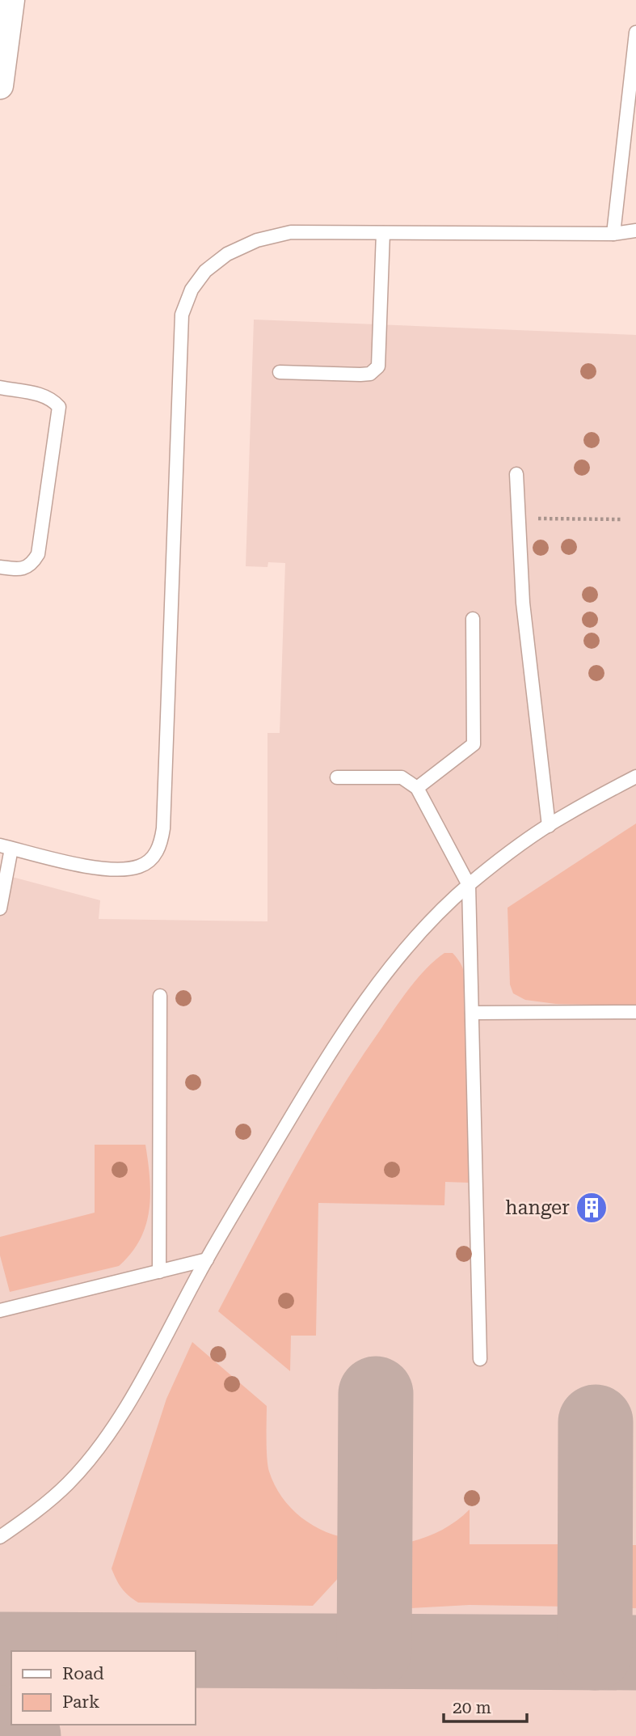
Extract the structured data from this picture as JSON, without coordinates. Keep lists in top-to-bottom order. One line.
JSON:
{"places":{"building":["hanger"]},"legend":["Road","Park"],"scale_bar":"20 m"}
